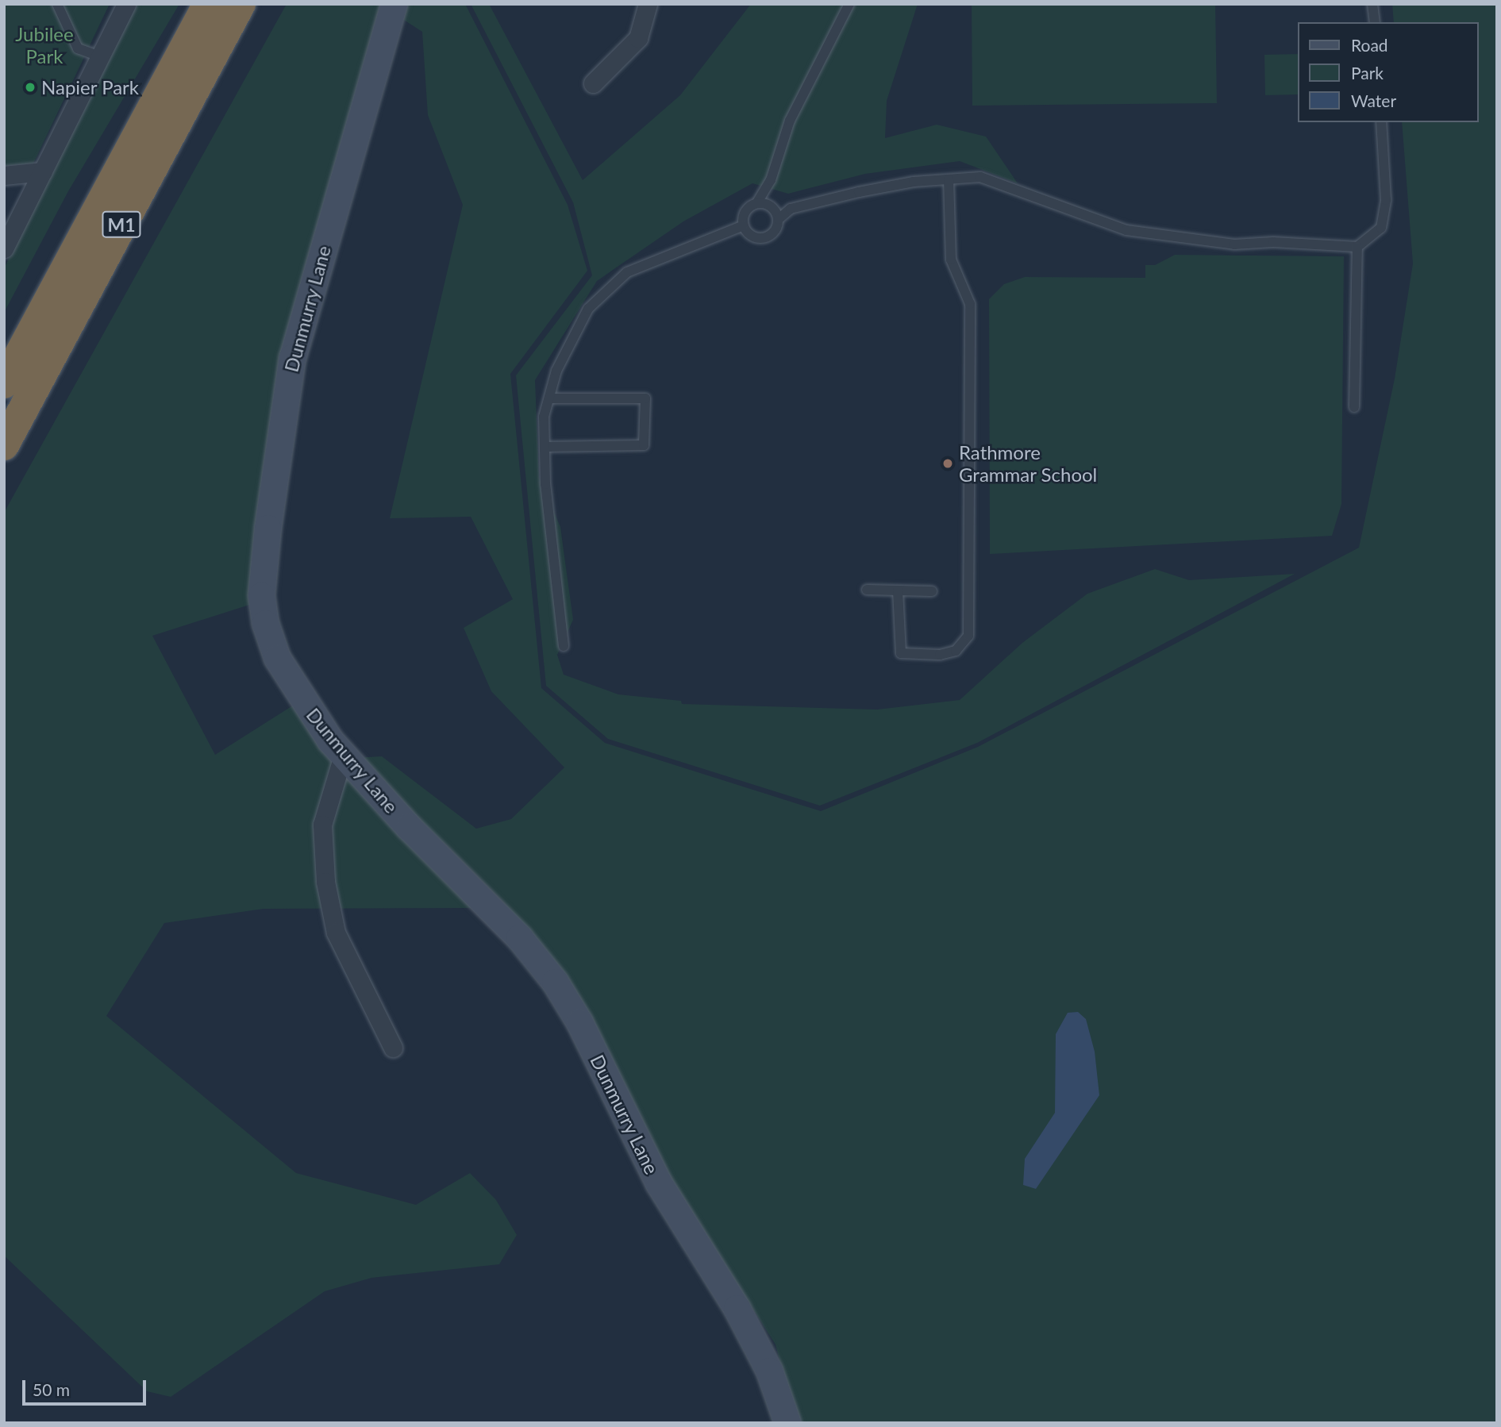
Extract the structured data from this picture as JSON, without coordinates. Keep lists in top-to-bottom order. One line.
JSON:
{"streets":{"highway":["M1"],"street":["Dunmurry Lane"]},"parks":["Jubilee Park"],"places":["Napier Park","Rathmore Grammar School"],"legend":["Road","Park","Water"],"scale_bar":"50 m"}
